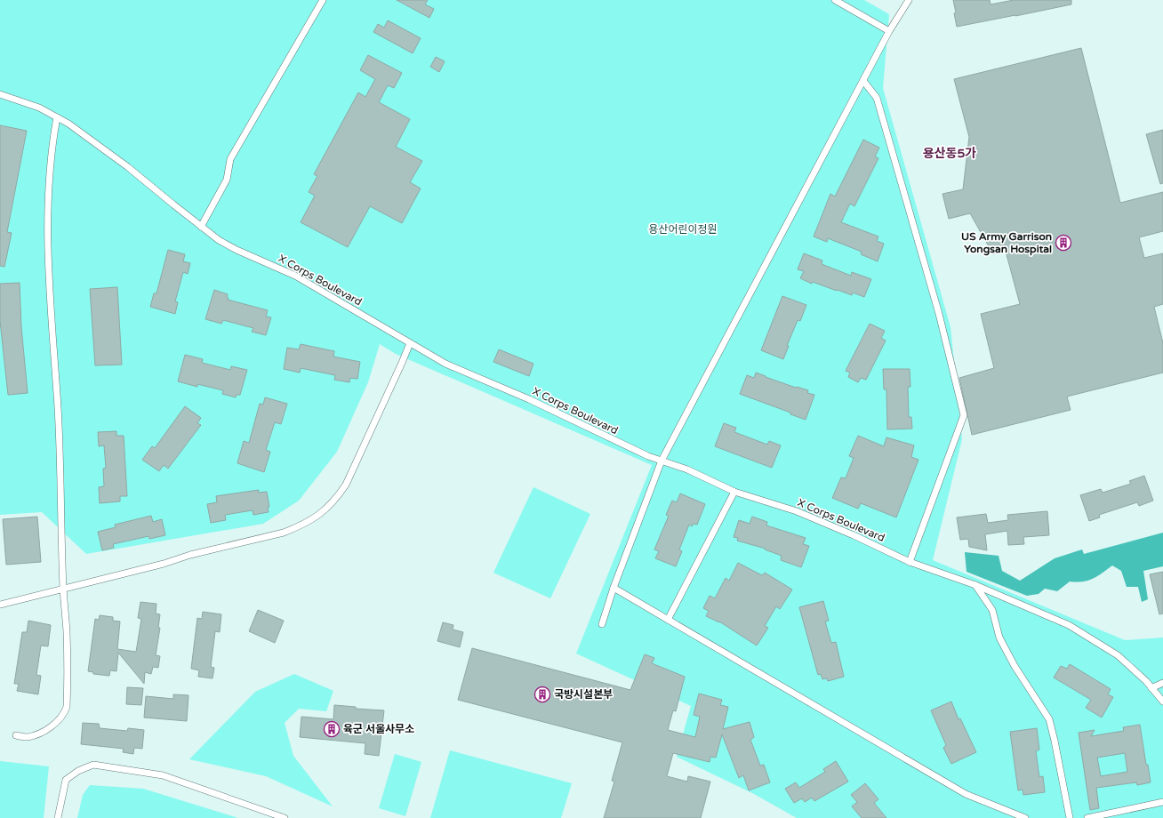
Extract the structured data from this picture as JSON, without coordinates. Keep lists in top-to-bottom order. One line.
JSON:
{"streets":{"lane":["X Corps Boulevard"]},"districts":["용산동5가"],"parks":["용산어린이정원"],"places":{"building":["US Army Garrison Yongsan Hospital","국방시설본부","육군 서울사무소"]}}
